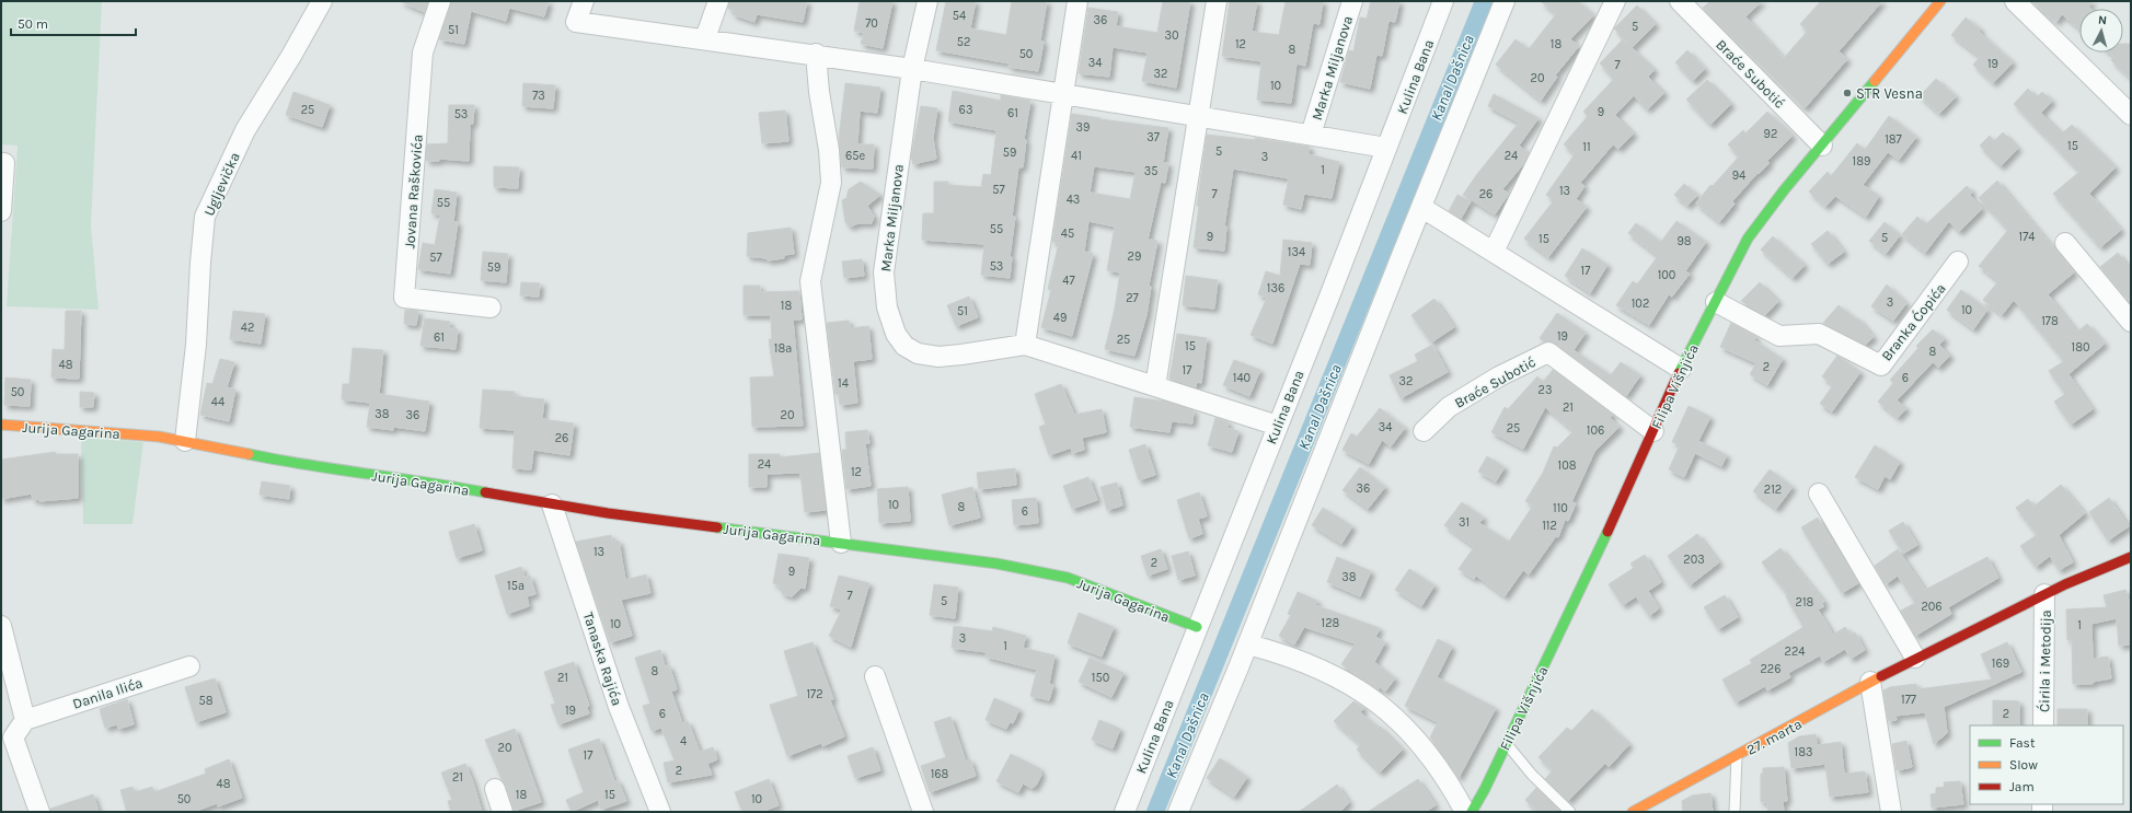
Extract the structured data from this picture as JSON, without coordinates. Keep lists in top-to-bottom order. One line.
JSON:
{"streets":{"street":["Marka Miljanova","Braće Subotić","Kulina Bana","Ugljevička","Jovana Raškovića","Branka Ćopića","Filipa Višnjića","Jurija Gagarina","Tanaska Rajića","Ćirila i Metodija","Danila Ilića","27. marta"]},"crossings":[["Marka Miljanova","Kulina Bana"],["Marka Miljanova","Jurija Gagarina"],["Braće Subotić","Filipa Višnjića"],["Kulina Bana","Jurija Gagarina"],["Ugljevička","Jurija Gagarina"],["Branka Ćopića","Filipa Višnjića"],["Jurija Gagarina","Tanaska Rajića"],["Ćirila i Metodija","27. marta"]],"water":["Kanal Dašnica"],"places":["STR Vesna"],"house_numbers":["54","36","70","5","51","30","52","12","18","8","50","34","19","7","32","20","10","73","25","63","9","61","53","39","92","37","187","15","11","5","59","65e","41","24","3","189","1","35","94","57","13","7","26","43","55","55","45","9","174","5","15","98","134","29","57","53","59","17","100","47","136","27","3","102","18","10","51","49","178","42","19","61","25","15","180","18a","8","48","2","17","140","6","32","14","23","50","44","21","38","36","20","34","25","106","26","24","108","12","36","212","10","8","110","6","31","112","13","203","2","9","38","15a","7","5","218","206","128","10","1","3","1","224","169","226","8","21","150","172","177","58","19","6","2","4","20","183","17","2","168","21","48","18","15","50","10"],"legend":["Fast","Slow","Jam"],"scale_bar":"50 m","north":"top"}
